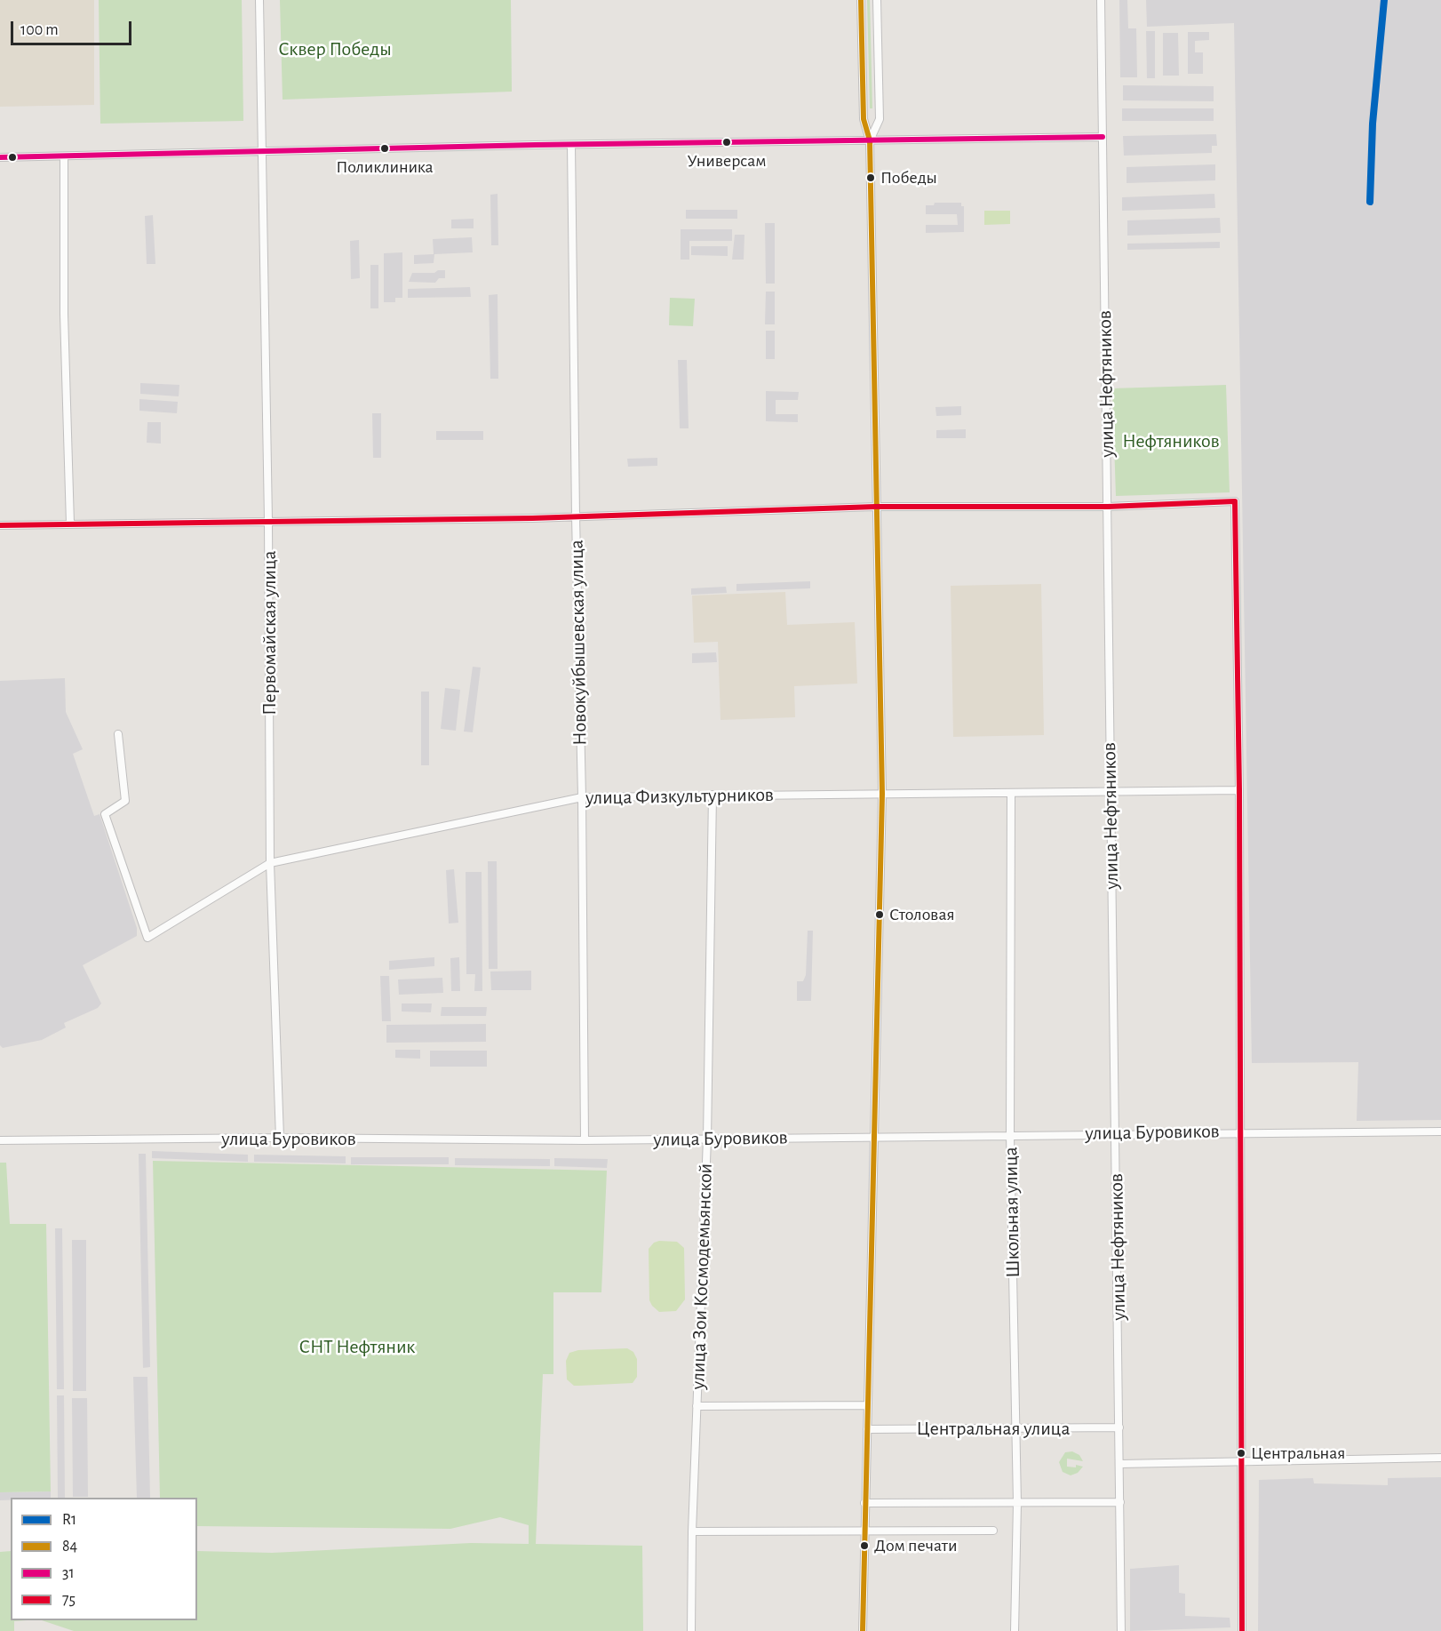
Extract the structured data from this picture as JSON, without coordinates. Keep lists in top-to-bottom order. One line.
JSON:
{"streets":{"street":["улица Нефтяников","Первомайская улица","Новокуйбышевская улица","улица Физкультурников","улица Буровиков","Школьная улица","улица Зои Космодемьянской","Центральная улица"]},"crossings":[["улица Нефтяников","улица Физкультурников"],["улица Нефтяников","улица Буровиков"],["улица Нефтяников","Центральная улица"],["Первомайская улица","улица Физкультурников"],["Первомайская улица","улица Буровиков"],["Новокуйбышевская улица","улица Физкультурников"],["Новокуйбышевская улица","улица Буровиков"],["улица Физкультурников","Школьная улица"],["улица Физкультурников","улица Зои Космодемьянской"],["улица Буровиков","Школьная улица"],["улица Буровиков","улица Зои Космодемьянской"],["Школьная улица","Центральная улица"]],"parks":["Сквер Победы","Нефтяников","СНТ Нефтяник"],"places":["Универсам","Поликлиника","Победы","Столовая","Центральная","Дом печати"],"lines":["transit line R1","transit line 84","transit line 31","transit line 75"],"legend":["R1","84","31","75"],"scale_bar":"100 m"}
